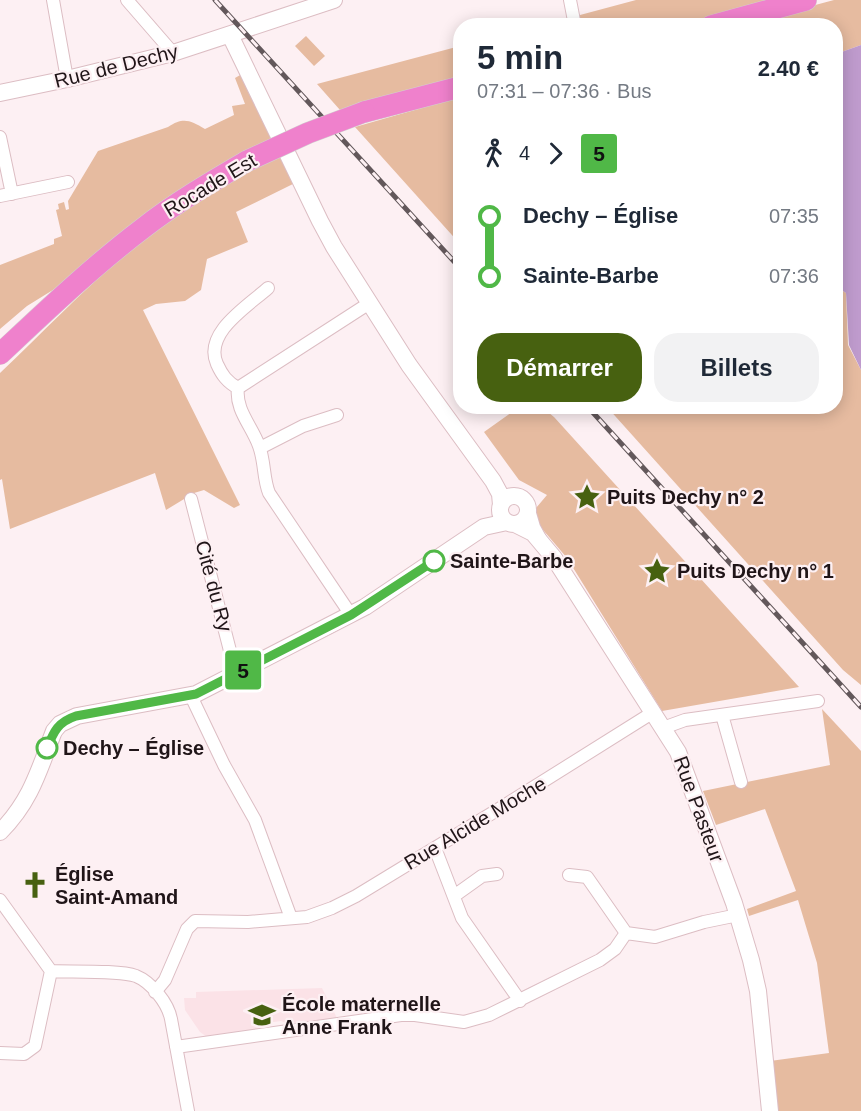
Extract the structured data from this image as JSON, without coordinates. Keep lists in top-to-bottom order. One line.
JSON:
{"streets":{"highway":["Rocade Est"],"street":["Rue de Dechy","Cité du Ry","Rue Pasteur","Rue Alcide Moche"]},"crossings":[["Rue de Dechy","Rue Pasteur"],["Rue Pasteur","Rue Alcide Moche"]],"places":{"place":["Puits Dechy n° 2","Puits Dechy n° 1"],"other":["Sainte-Barbe","Dechy – Église"],"church":["Église Saint-Amand"],"school or university":["École maternelle Anne Frank"]},"lines":["bus line 5"],"page":{"on_map":"5","heading":["5 min","07:31 – 07:36 · Bus","2.40 €"],"legs":["4","5"],"list":[{"name":"Dechy – Église","value":"07:35"},{"name":"Sainte-Barbe","value":"07:36"}],"buttons":["Démarrer","Billets"]}}
